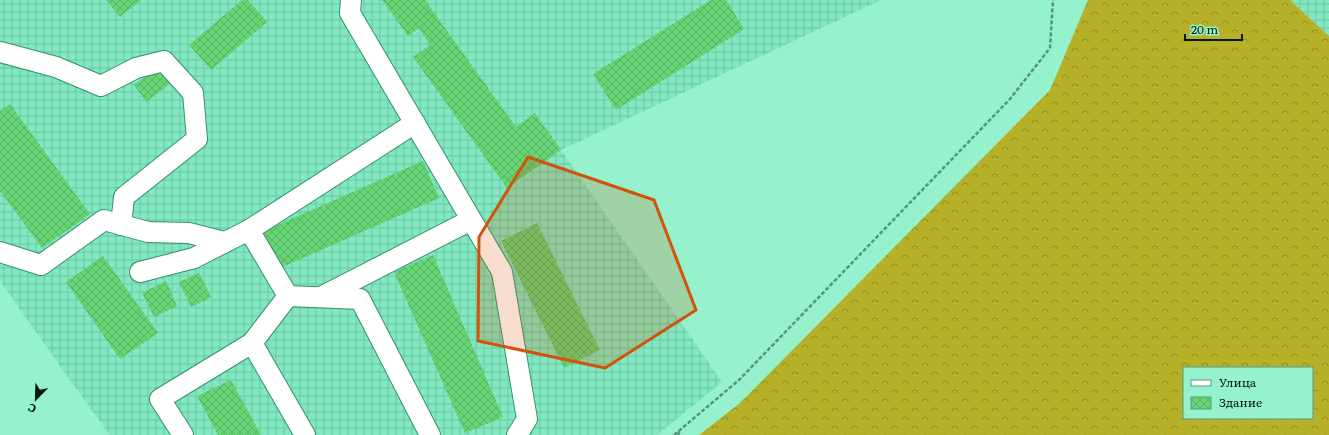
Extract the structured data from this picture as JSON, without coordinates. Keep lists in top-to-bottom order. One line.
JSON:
{"legend":["Улица","Здание"],"scale_bar":"20 m","north":"bottom left"}
